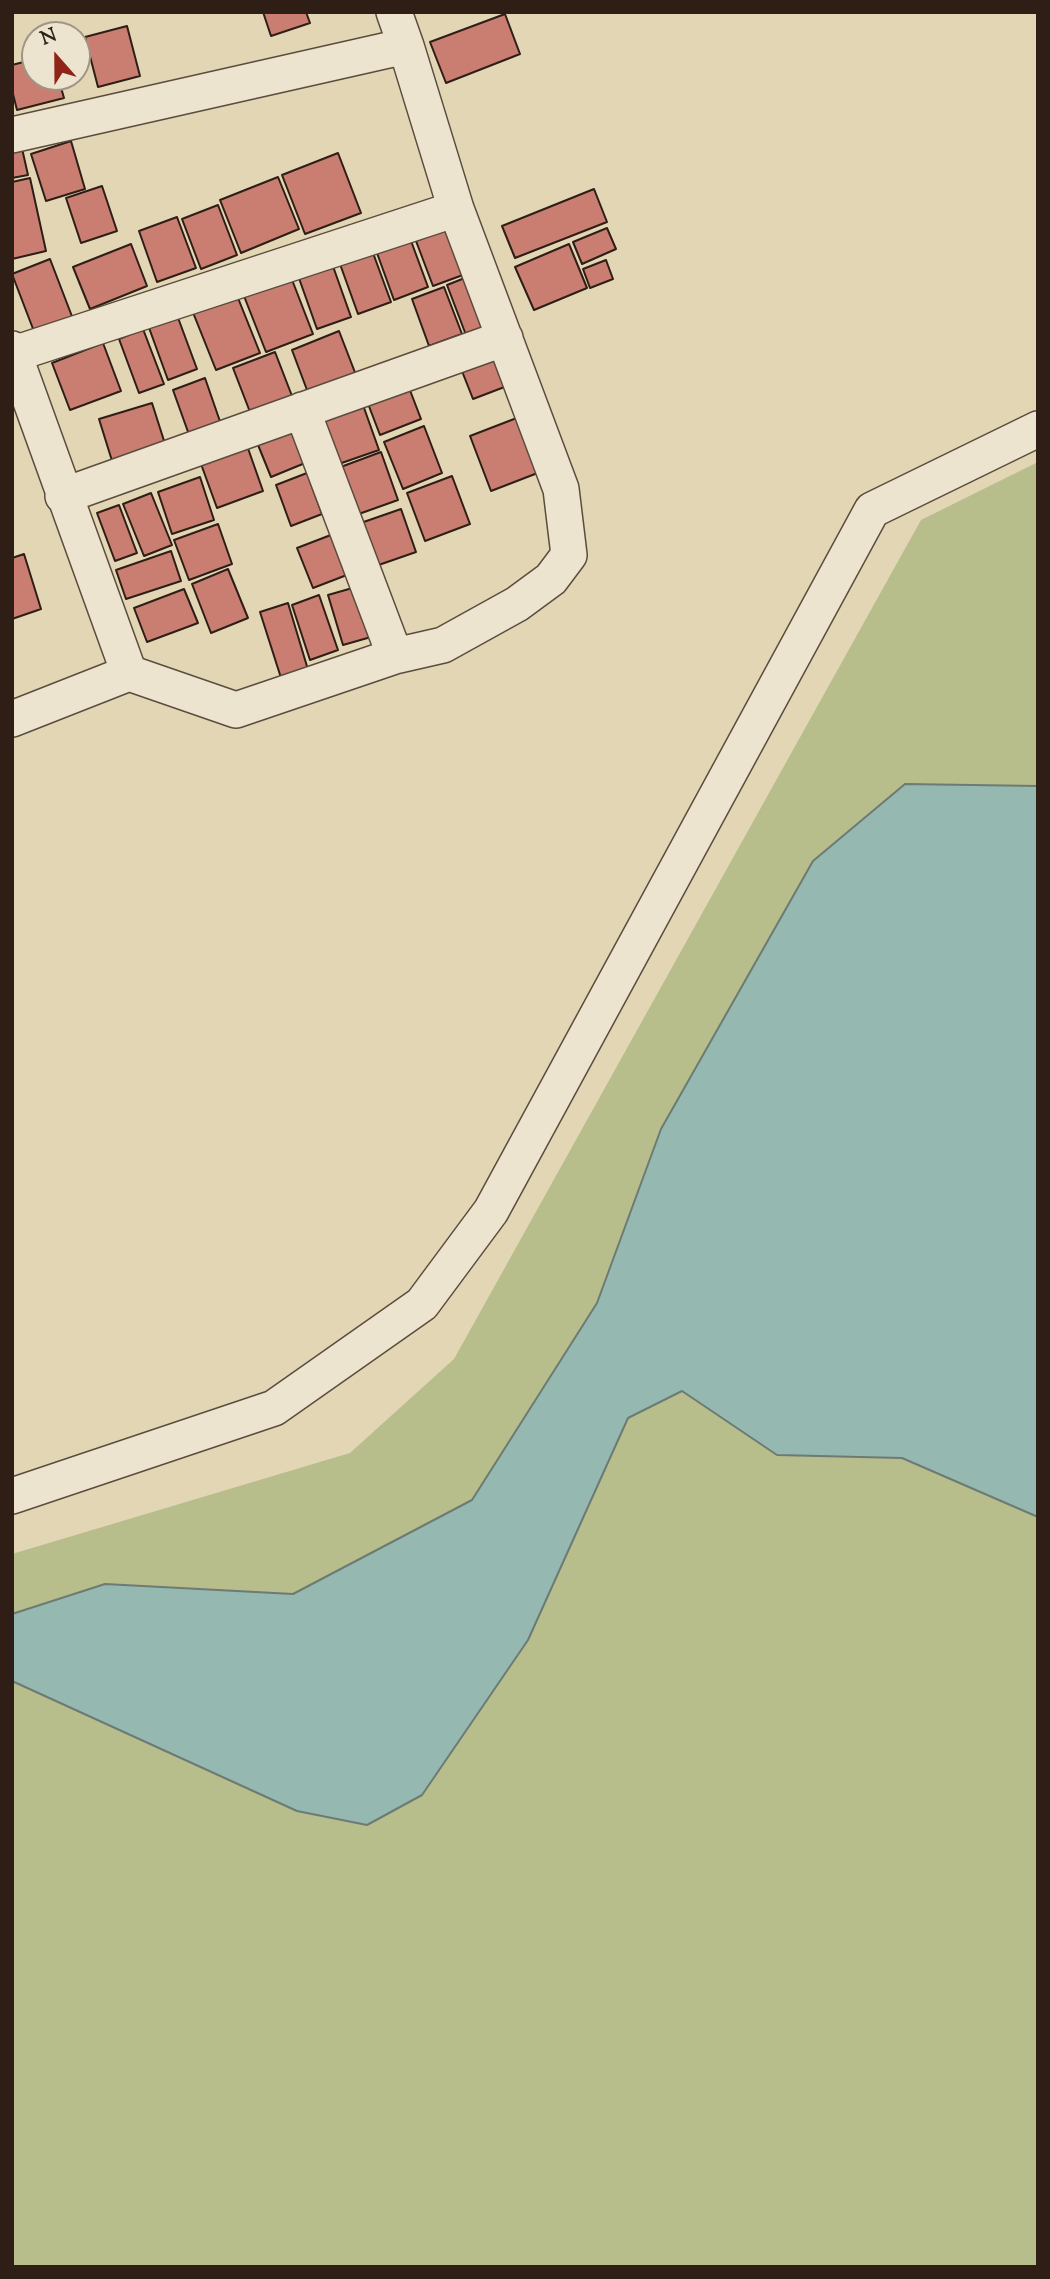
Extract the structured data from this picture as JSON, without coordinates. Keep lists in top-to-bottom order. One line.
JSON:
{"north":"top"}
